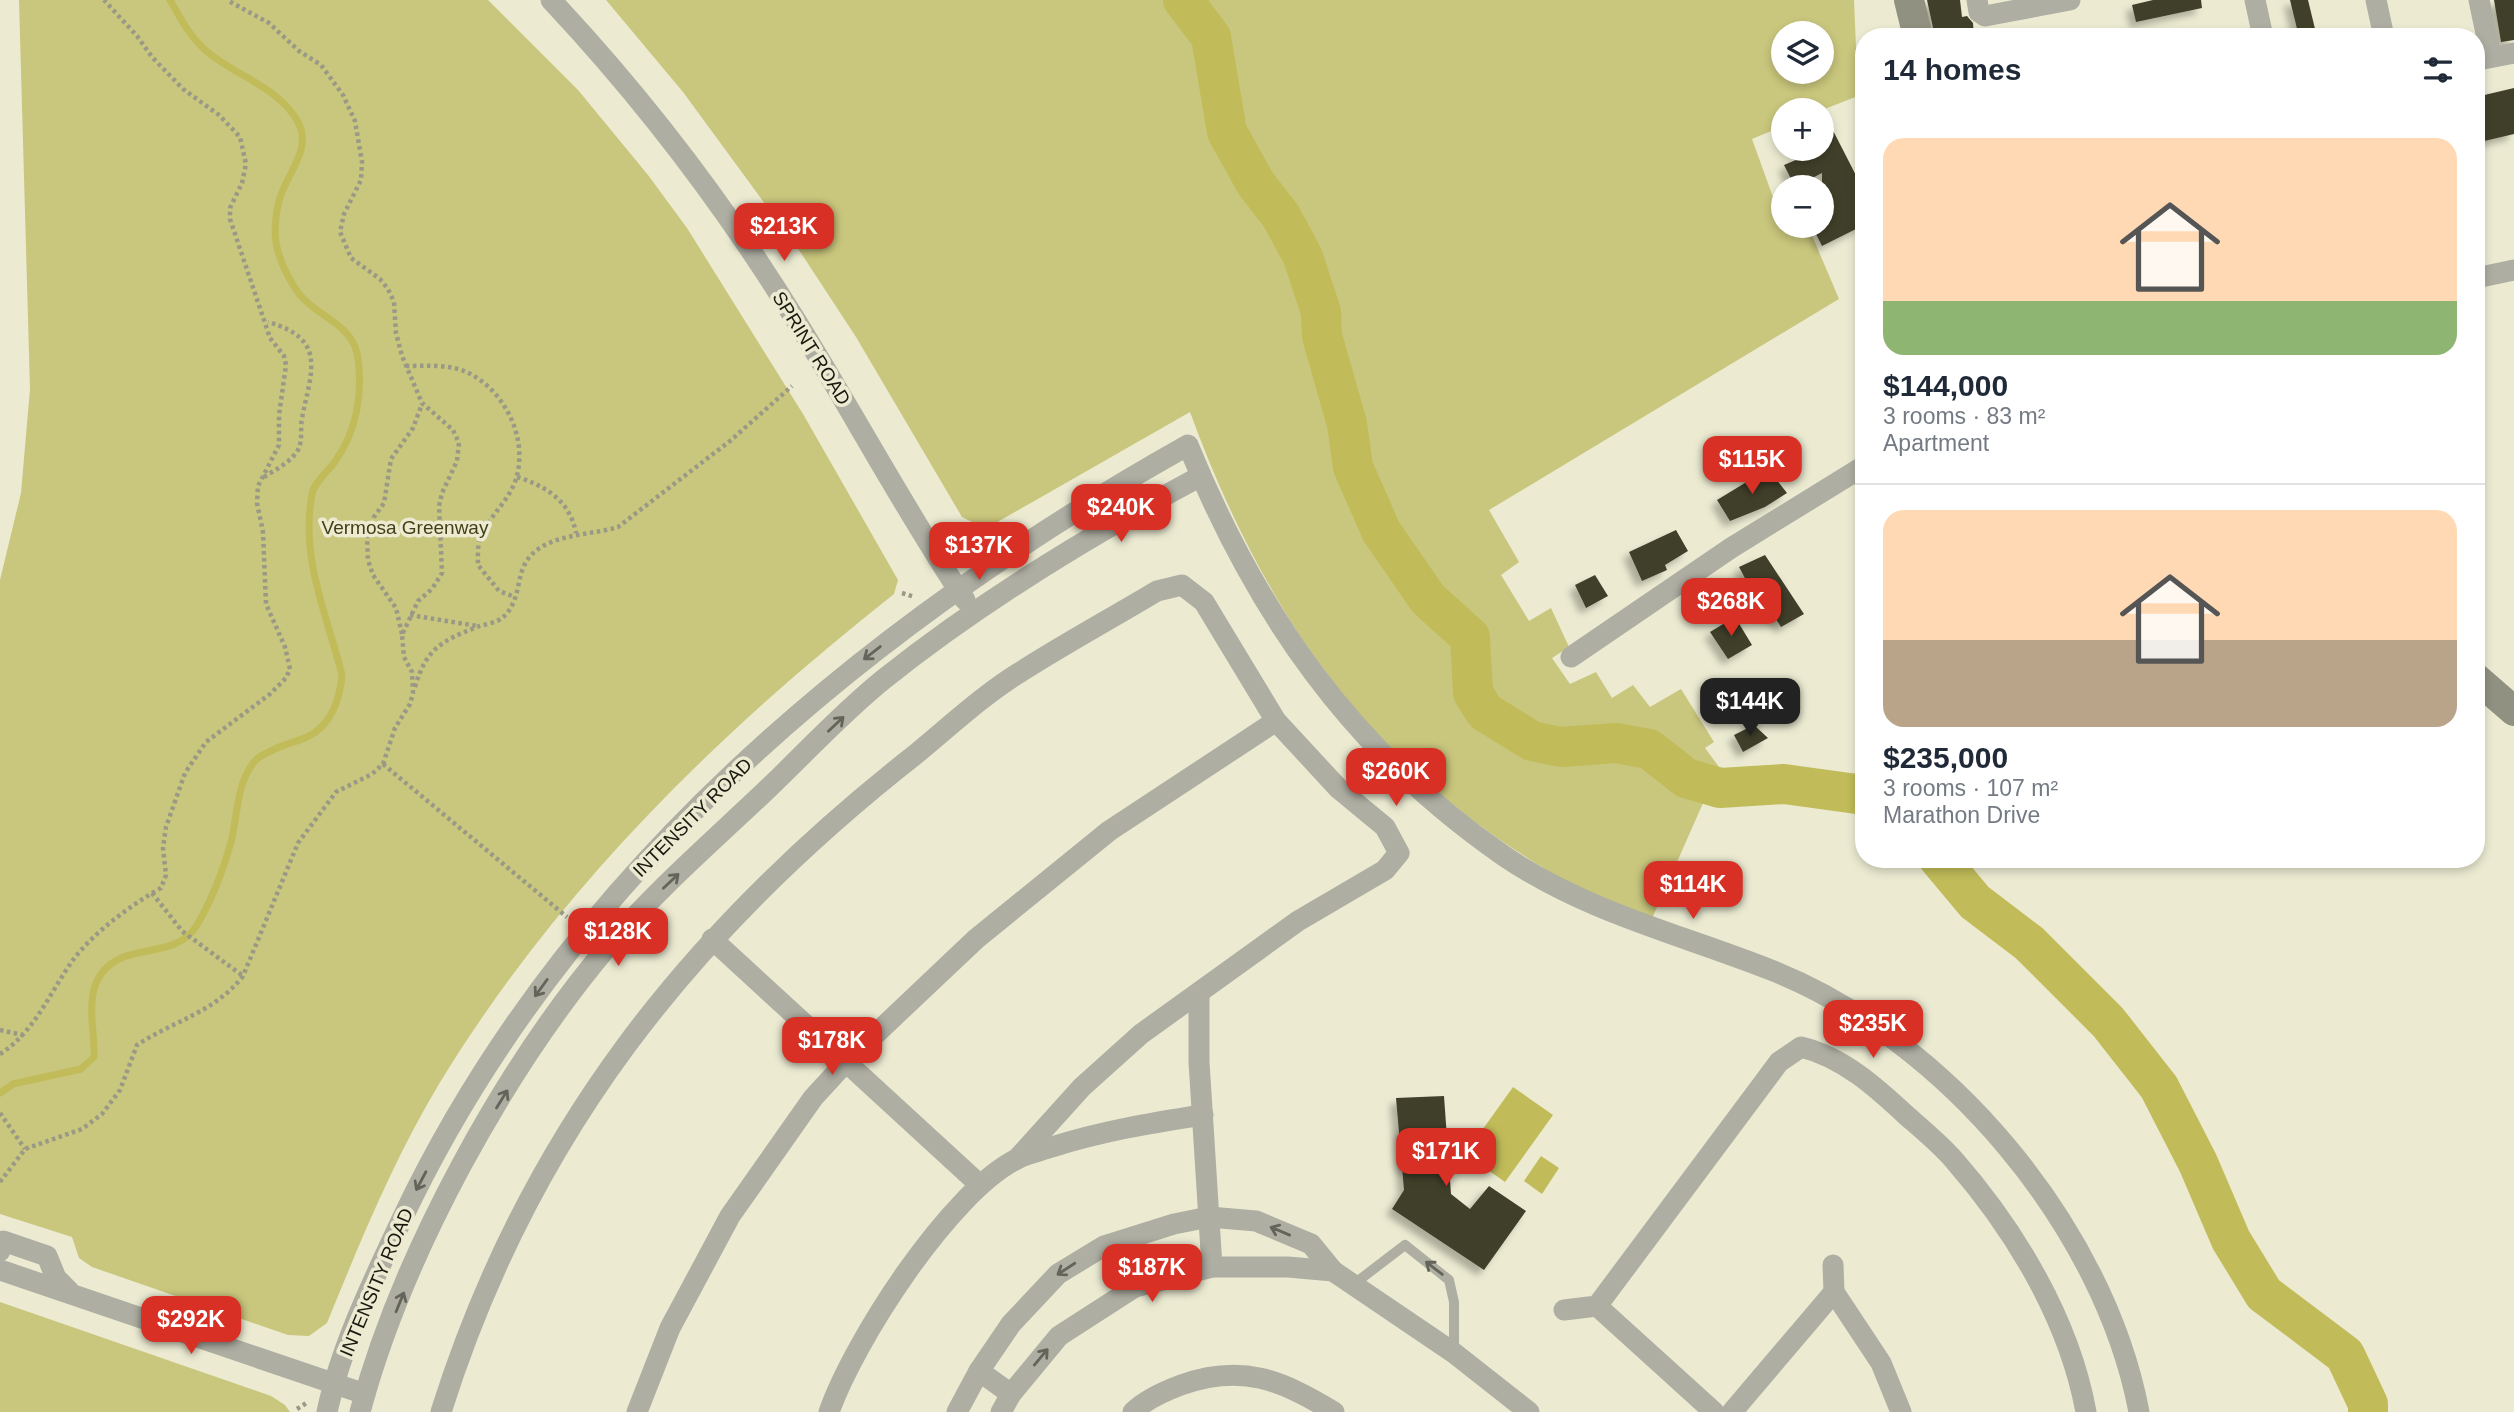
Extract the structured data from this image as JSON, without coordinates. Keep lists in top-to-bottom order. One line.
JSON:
{"streets":{"street":["SPRINT ROAD","INTENSITY ROAD"]},"crossings":[["SPRINT ROAD","INTENSITY ROAD"]],"parks":["Vermosa Greenway"],"page":{"map_buttons":["+","−"],"heading":"14 homes","list":[{"name":"$144,000","note":"3 rooms · 83 m² · Apartment"},{"name":"$235,000","note":"3 rooms · 107 m² · Marathon Drive"}],"price":["$213K","$115K","$240K","$137K","$268K","$144K","$260K","$114K","$128K","$235K","$178K","$171K","$187K","$292K"]}}
